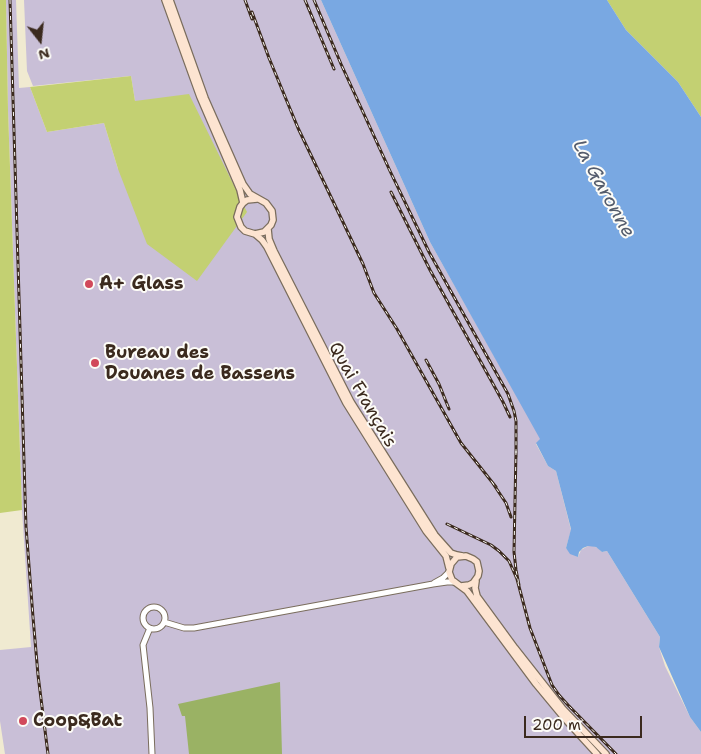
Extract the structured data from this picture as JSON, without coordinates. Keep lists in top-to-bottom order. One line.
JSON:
{"streets":{"main road":["Quai Français"]},"water":["La Garonne"],"places":["A+ Glass","Bureau des Douanes de Bassens","Coop&Bat"],"scale_bar":"200 m","north":"bottom"}
